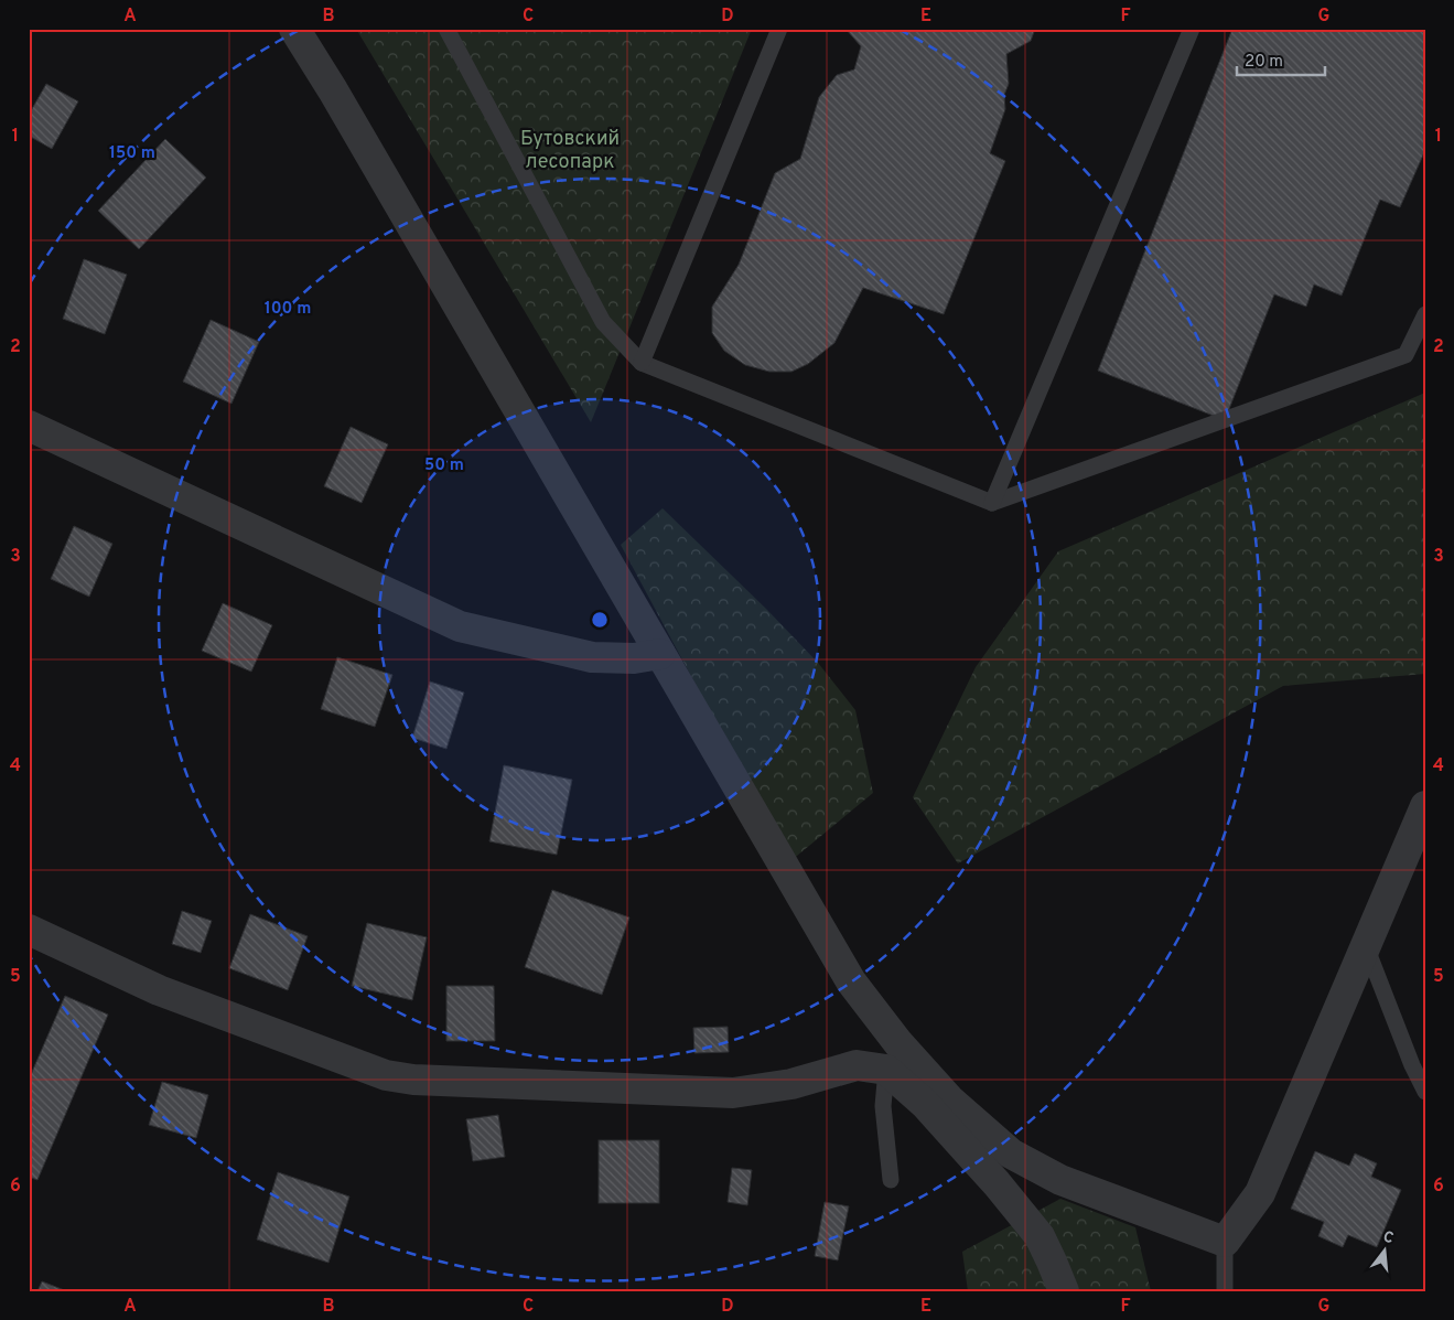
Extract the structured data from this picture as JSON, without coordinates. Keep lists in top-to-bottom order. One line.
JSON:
{"parks":["Бутовский лесопарк"],"scale_bar":"20 m","north":"top","grid":{"columns":["A","B","C","D","E","F","G"],"rows":["1","2","3","4","5","6"]},"rings":["150 m","100 m","50 m"]}
